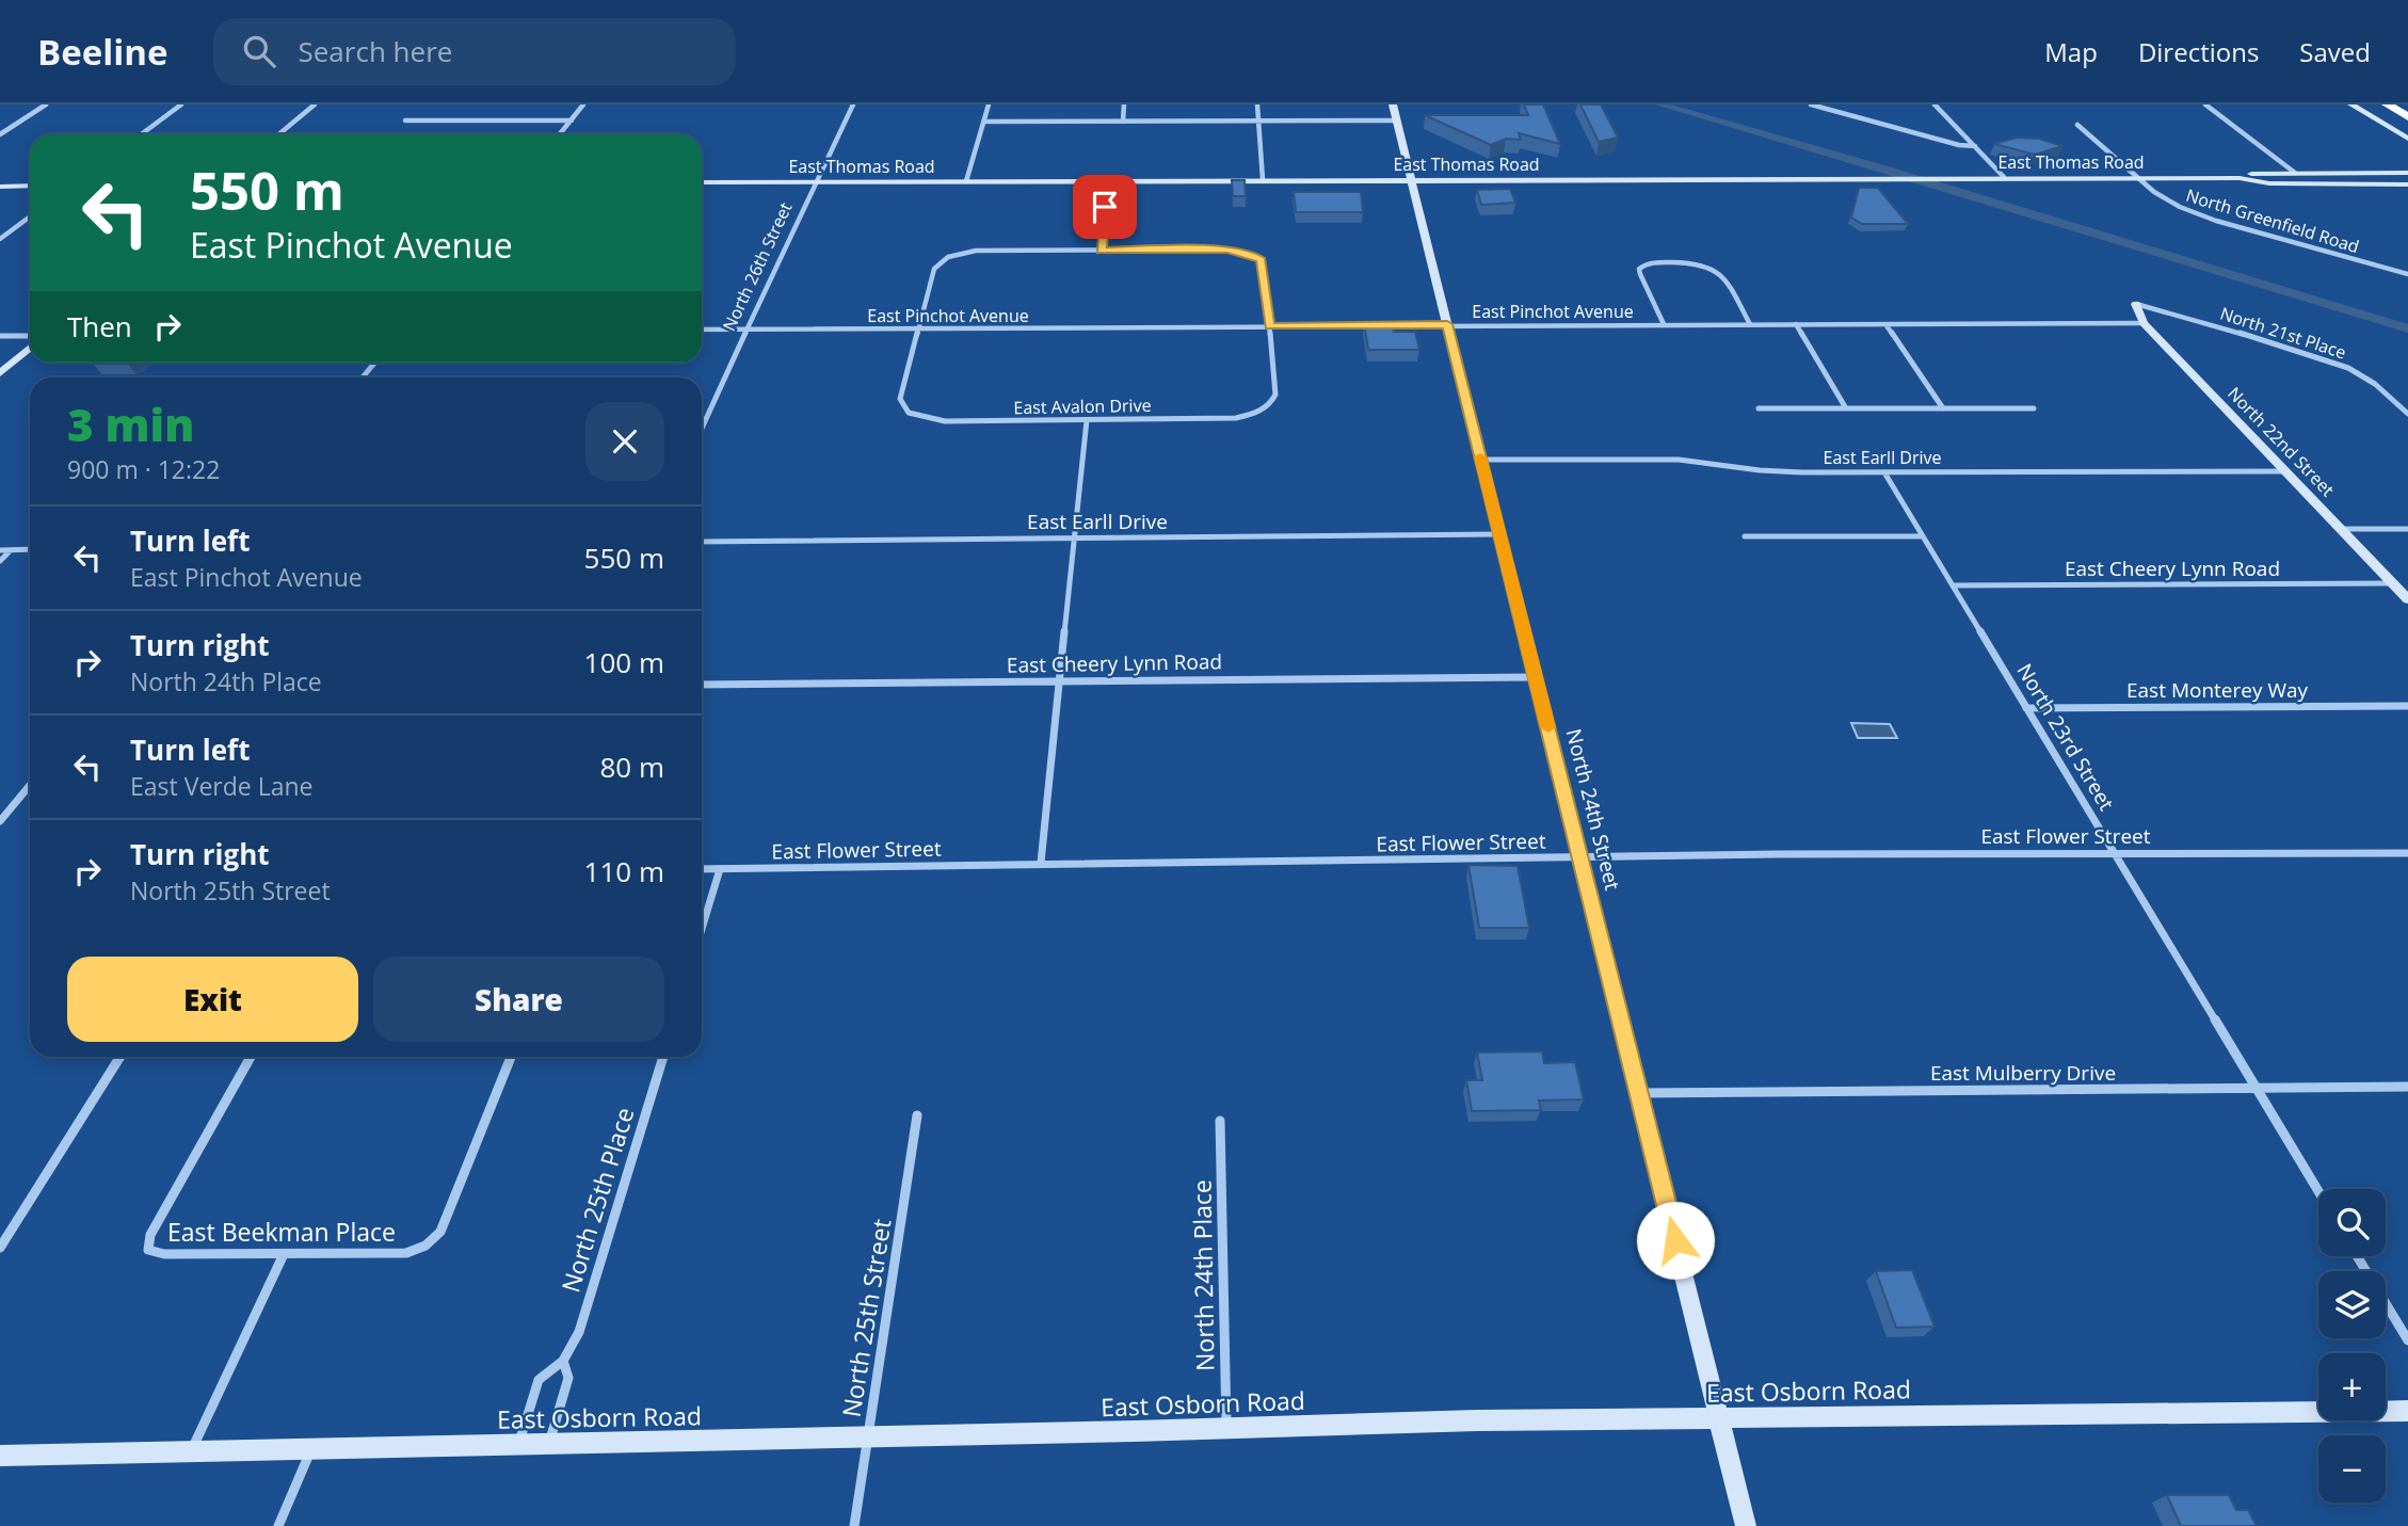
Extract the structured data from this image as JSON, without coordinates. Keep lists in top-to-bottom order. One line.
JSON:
{"streets":{"main road":["East Thomas Road","North 22nd Street","North 24th Street","East Osborn Road"],"street":["North Greenfield Road","North 26th Street","East Pinchot Avenue","North 21st Place","East Avalon Drive","East Earll Drive","East Cheery Lynn Road","East Monterey Way","North 23rd Street","East Flower Street","East Mulberry Drive","North 25th Place","East Beekman Place","North 24th Place","North 25th Street"]},"crossings":[["East Thomas Road","North Greenfield Road"],["East Thomas Road","North 26th Street"],["East Thomas Road","North 24th Street"],["North 26th Street","East Pinchot Avenue"],["East Pinchot Avenue","East Avalon Drive"],["East Pinchot Avenue","North 22nd Street"],["East Pinchot Avenue","North 24th Street"],["North 21st Place","North 22nd Street"],["North 22nd Street","East Earll Drive"],["North 22nd Street","East Cheery Lynn Road"],["East Earll Drive","North 23rd Street"],["East Earll Drive","North 24th Street"],["East Cheery Lynn Road","North 23rd Street"],["East Cheery Lynn Road","North 24th Street"],["East Monterey Way","North 23rd Street"],["North 23rd Street","East Flower Street"],["North 23rd Street","East Mulberry Drive"],["North 24th Street","East Flower Street"],["North 24th Street","East Mulberry Drive"],["North 24th Street","East Osborn Road"],["North 25th Place","East Osborn Road"],["North 24th Place","East Osborn Road"],["North 25th Street","East Osborn Road"]],"page":{"header":"Beeline","search":"Search here","nav":["Map","Directions","Saved"],"turn":["550 m","East Pinchot Avenue"],"then":"Then","heading":["3 min","900 m · 12:22"],"list":[{"name":"Turn left","note":"East Pinchot Avenue","value":"550 m"},{"name":"Turn right","note":"North 24th Place","value":"100 m"},{"name":"Turn left","note":"East Verde Lane","value":"80 m"},{"name":"Turn right","note":"North 25th Street","value":"110 m"}],"buttons":["Exit","Share"],"map_buttons":["+","−"]}}
